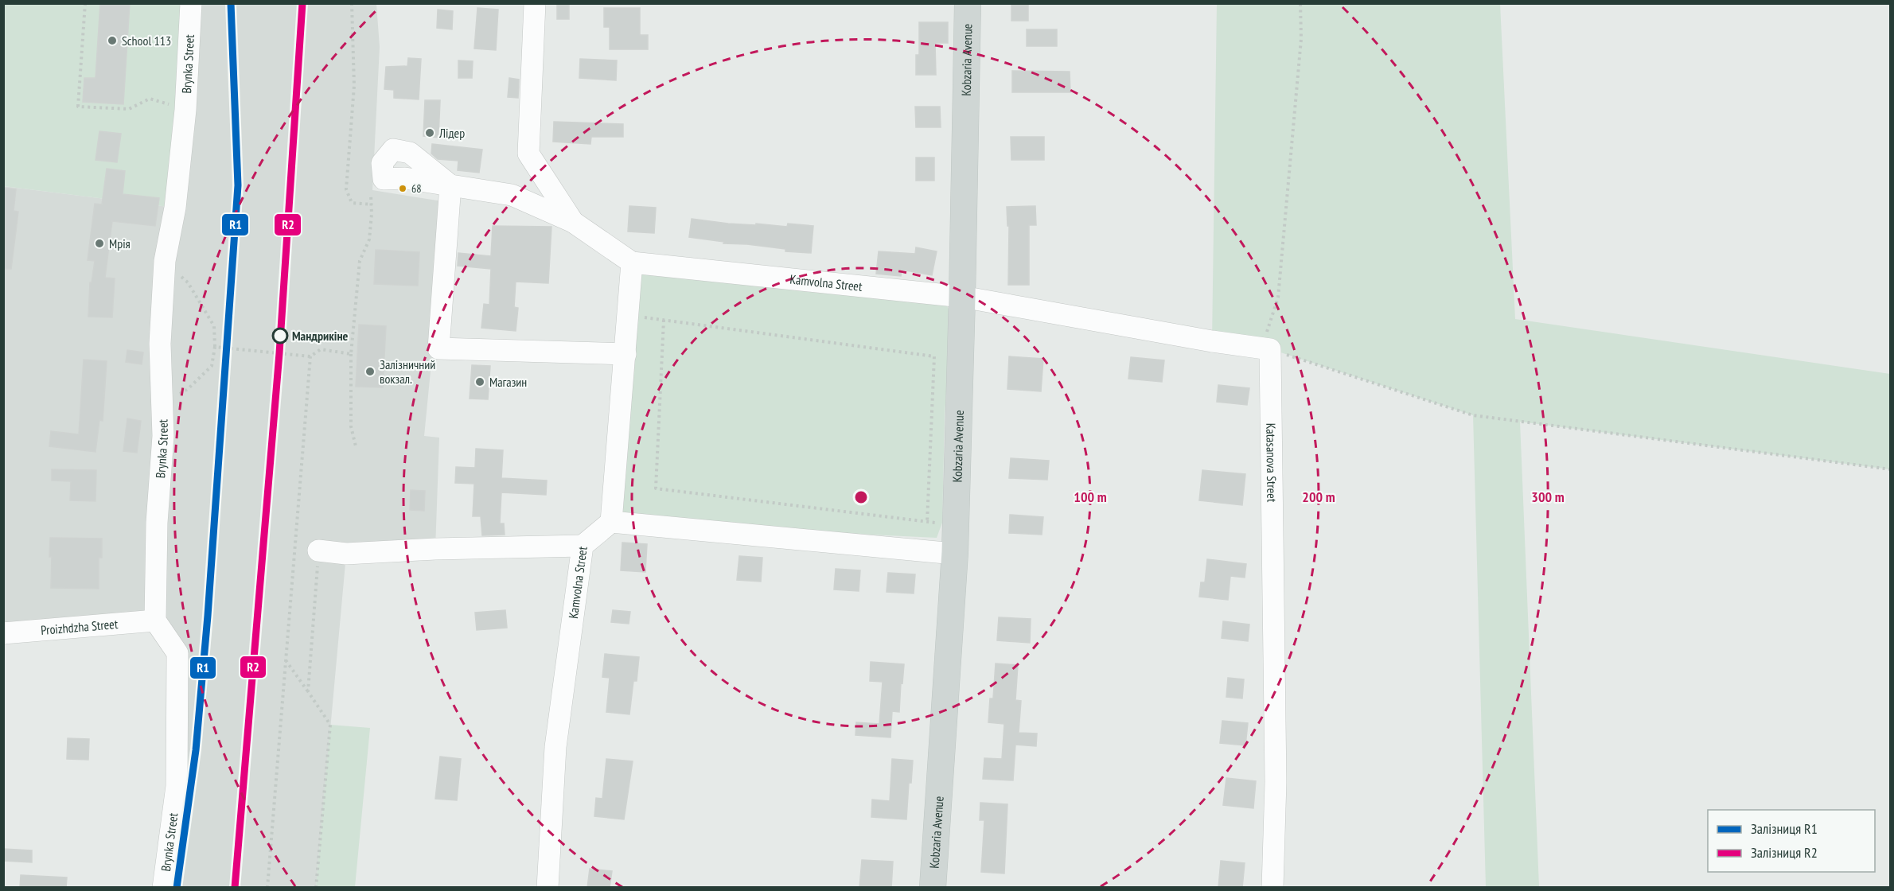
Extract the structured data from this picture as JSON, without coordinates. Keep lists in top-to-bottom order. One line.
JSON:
{"streets":{"main road":["Kobzaria Avenue"],"street":["Brynka Street","Kamvolna Street","Katasanova Street","Proizhdzha Street"]},"crossings":[["Kobzaria Avenue","Kamvolna Street"],["Brynka Street","Proizhdzha Street"]],"places":["School 113","Лідер","68","Мрія","Мандрикіне","Залізничний вокзал.","Магазин"],"lines":["rail line R1","rail line R2"],"legend":["Залізниця R1","Залізниця R2"],"rings":["100 m","200 m","300 m"]}
